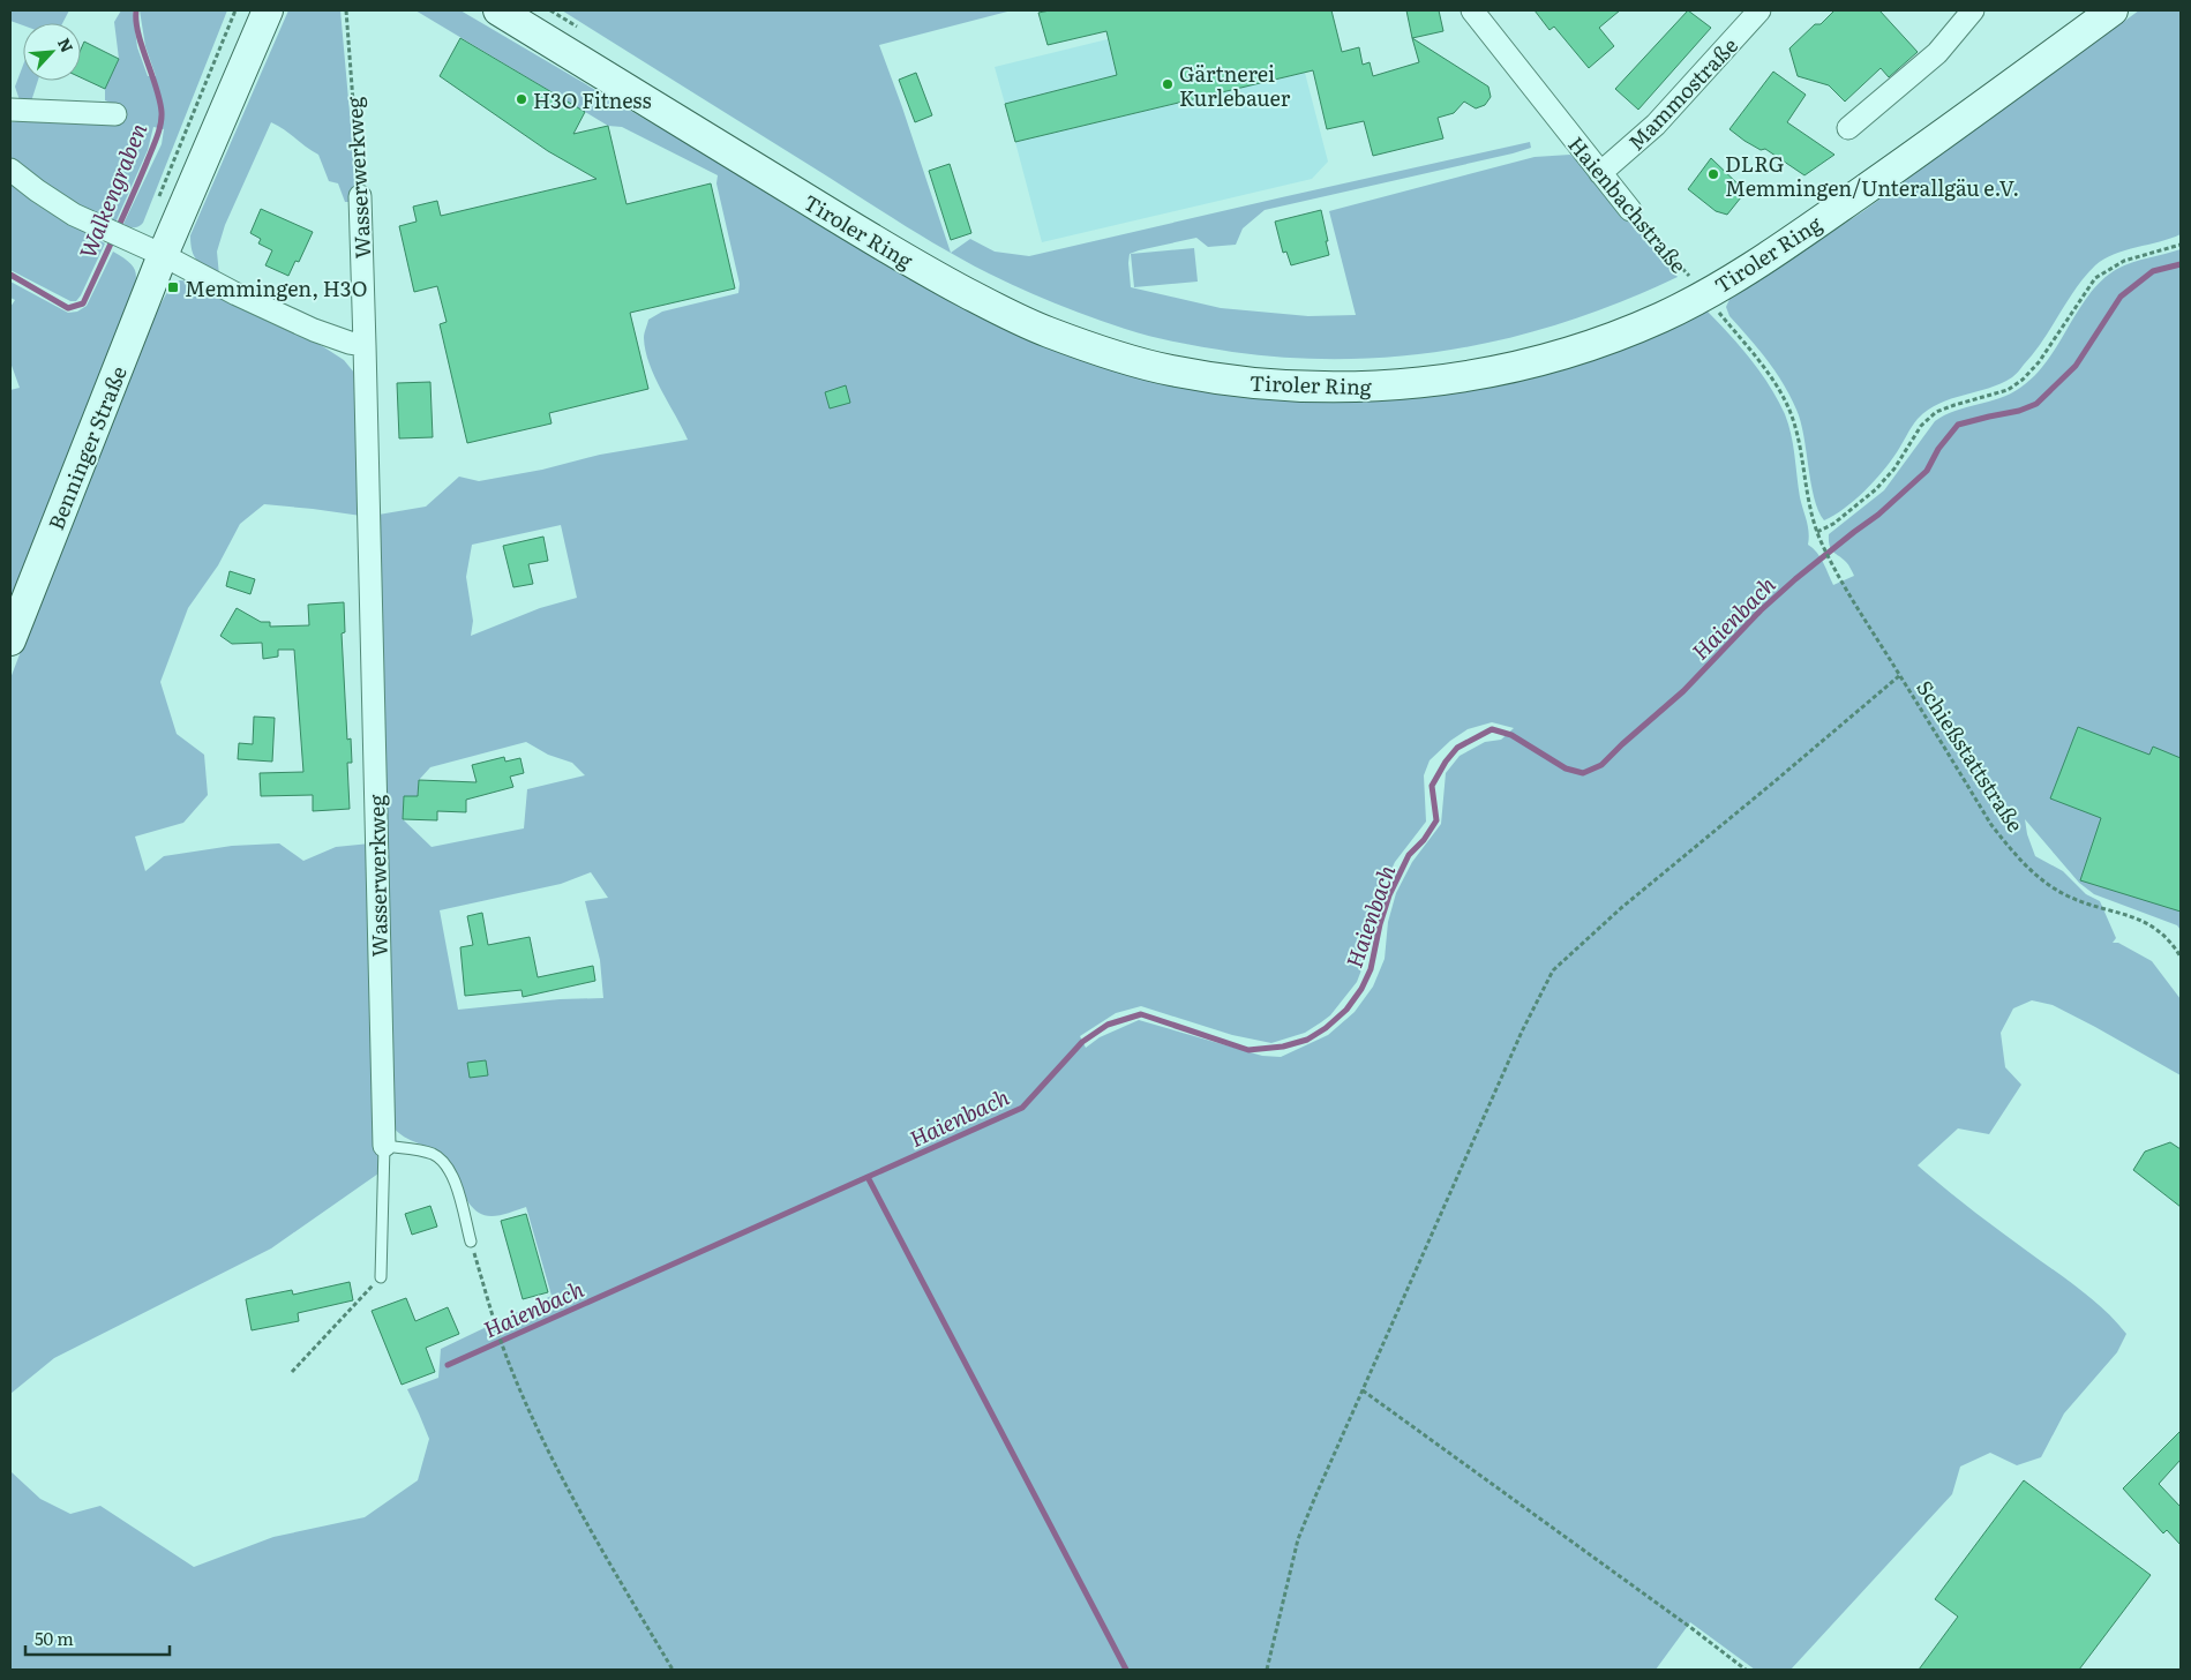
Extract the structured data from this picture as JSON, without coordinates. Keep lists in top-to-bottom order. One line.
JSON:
{"streets":{"main road":["Tiroler Ring","Benninger Straße"],"street":["Mammostraße","Wasserwerkweg","Haienbachstraße"],"path":["Schießstattstraße"]},"crossings":[["Mammostraße","Haienbachstraße"],["Haienbachstraße","Tiroler Ring"],["Haienbachstraße","Schießstattstraße"]],"water":["Walkengraben","Haienbach"],"places":{"other":["Gärtnerei Kurlebauer","H3O Fitness","DLRG Memmingen/Unterallgäu e.V."],"transit":["Memmingen, H3O"]},"scale_bar":"50 m","north":"top right"}
